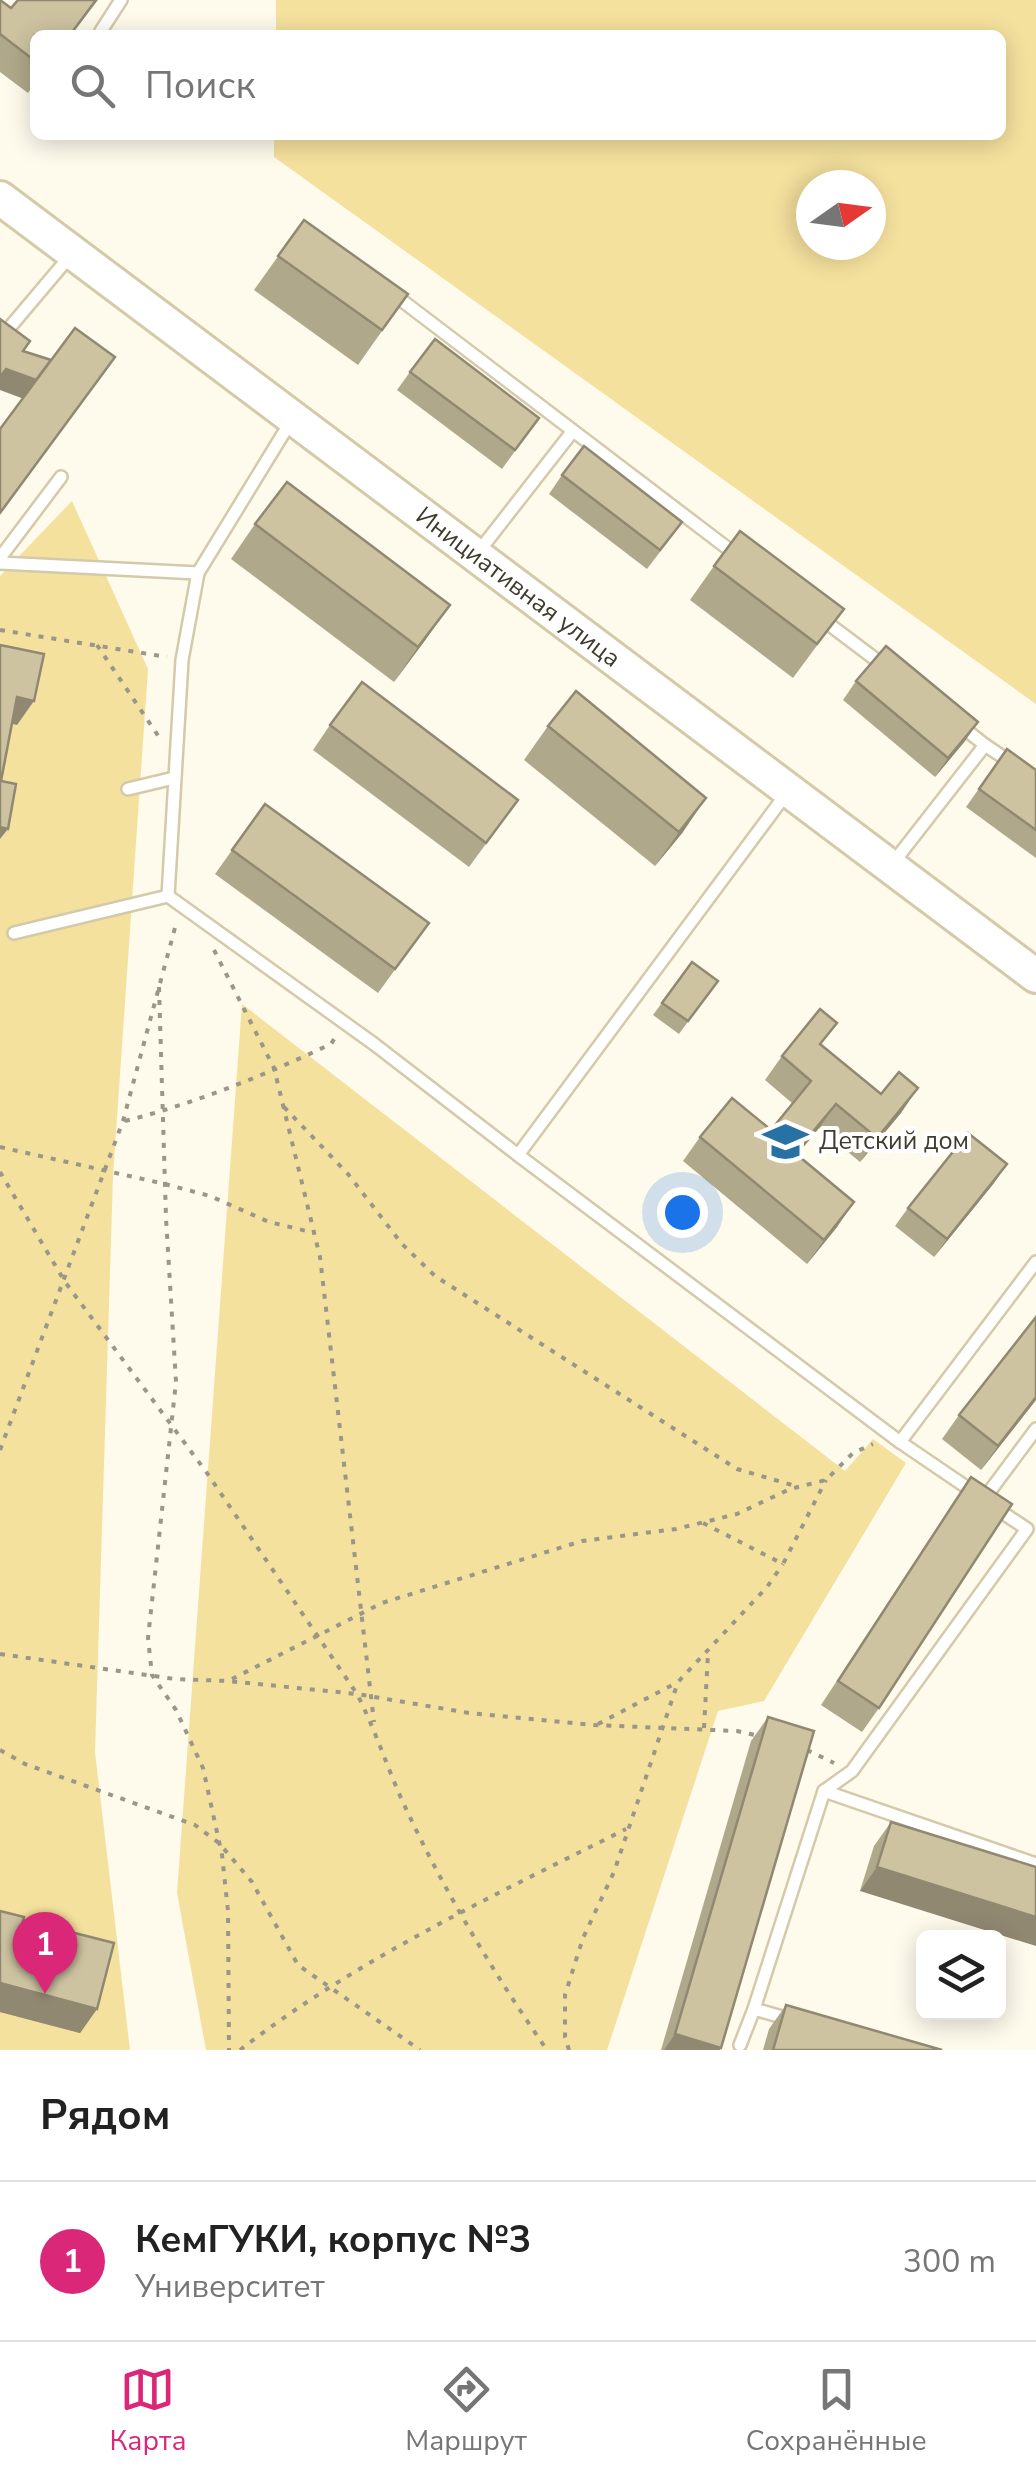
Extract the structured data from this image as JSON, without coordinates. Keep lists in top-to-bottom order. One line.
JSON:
{"streets":{"main road":["Инициативная улица"]},"places":{"school or university":["Детский дом"]},"north":"right","page":{"search":"Поиск","pins":"1","heading":"Рядом","list":[{"mark":"1","name":"КемГУКИ, корпус №3","note":"Университет","value":"300 m"}],"nav":["Карта","Маршрут","Сохранённые"]}}
